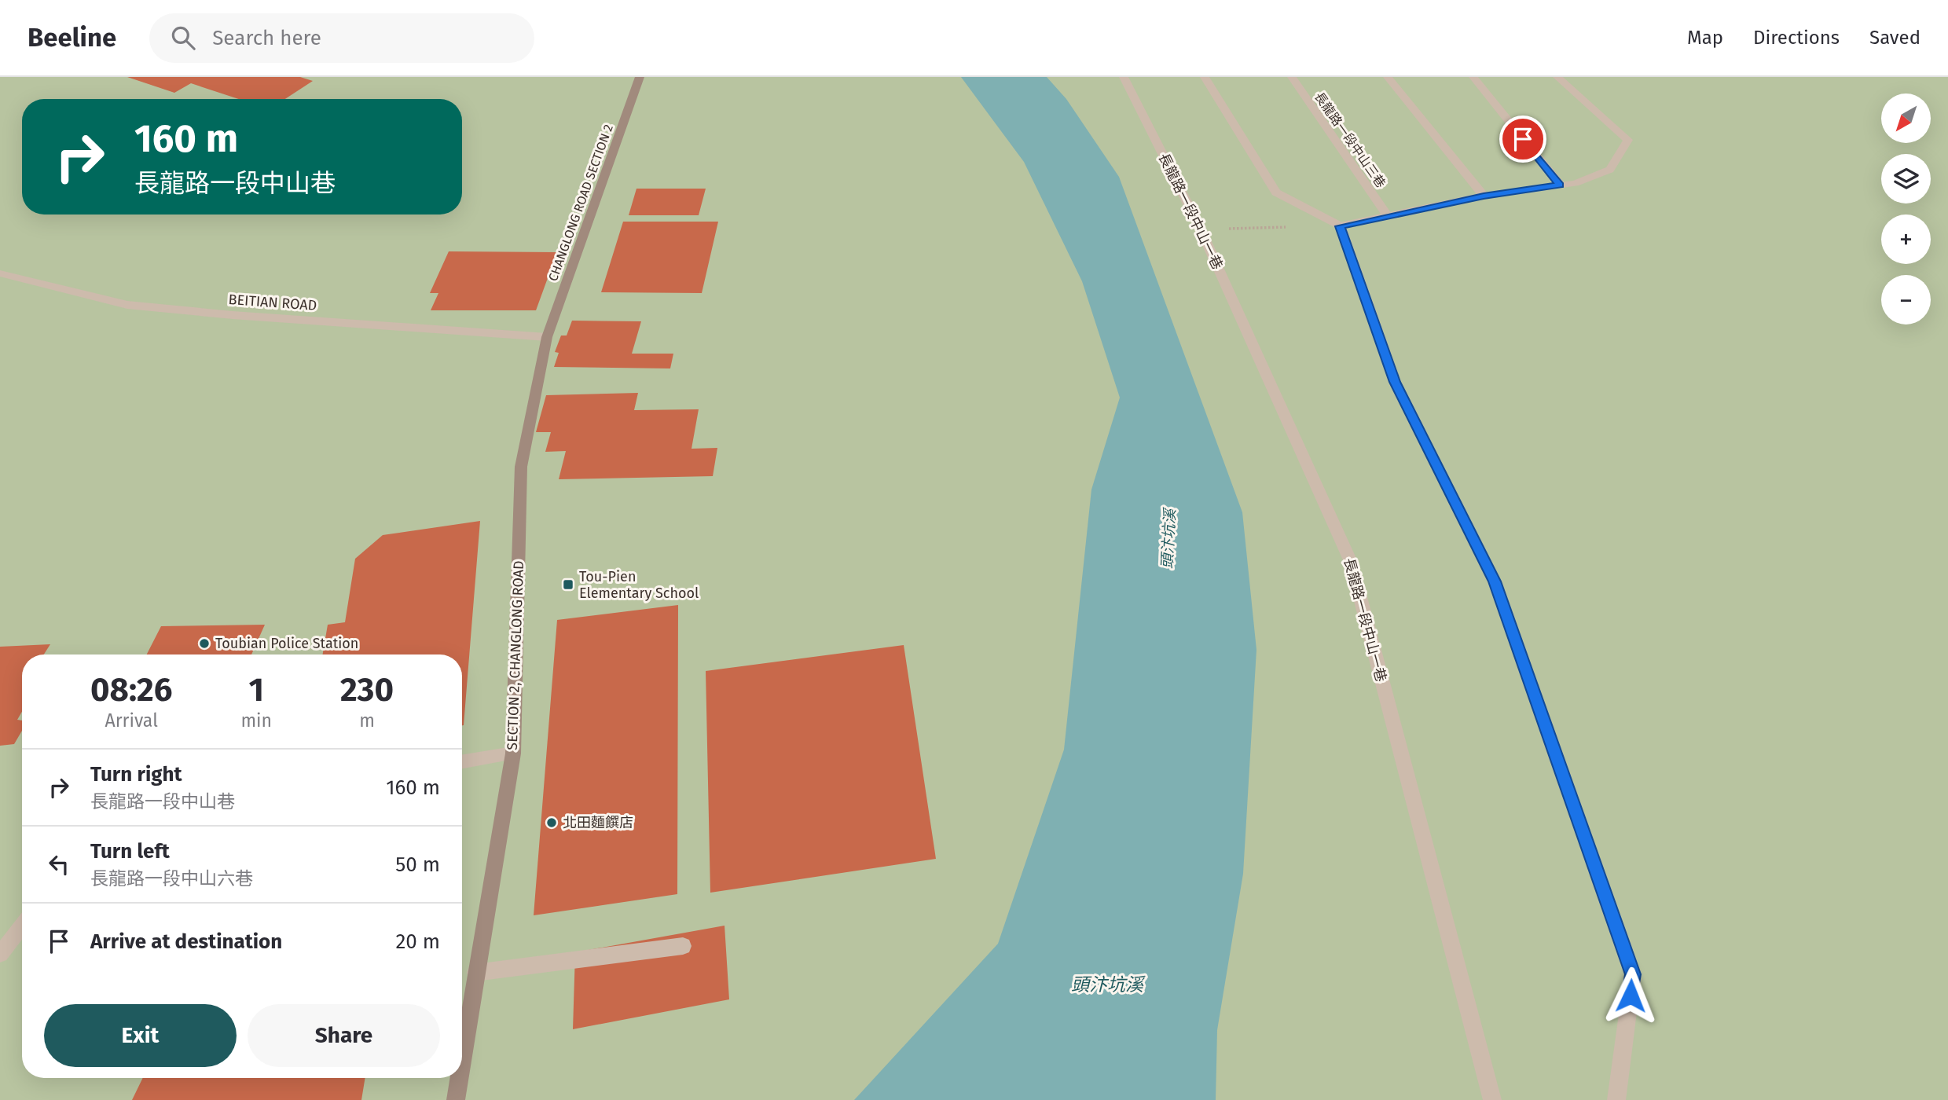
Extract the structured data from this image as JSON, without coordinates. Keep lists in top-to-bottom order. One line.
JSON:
{"streets":{"main road":["CHANGLONG ROAD SECTION 2","SECTION 2, CHANGLONG ROAD"],"street":["長龍路一段中山三巷","長龍路一段中山一巷","BEITIAN ROAD"]},"crossings":[["CHANGLONG ROAD SECTION 2","BEITIAN ROAD"],["CHANGLONG ROAD SECTION 2","SECTION 2, CHANGLONG ROAD"],["BEITIAN ROAD","SECTION 2, CHANGLONG ROAD"]],"water":["頭汴坑溪"],"places":{"transit":["Tou-Pien Elementary School"],"other":["Toubian Police Station","北田麵饌店"]},"north":"bottom left","page":{"header":"Beeline","search":"Search here","nav":["Map","Directions","Saved"],"map_buttons":["+","−"],"turn":["160 m","長龍路一段中山巷"],"eta":["08:26","Arrival","1","min","230","m"],"list":[{"name":"Turn right","note":"長龍路一段中山巷","value":"160 m"},{"name":"Turn left","note":"長龍路一段中山六巷","value":"50 m"},{"name":"Arrive at destination","value":"20 m"}],"buttons":["Exit","Share"]}}
